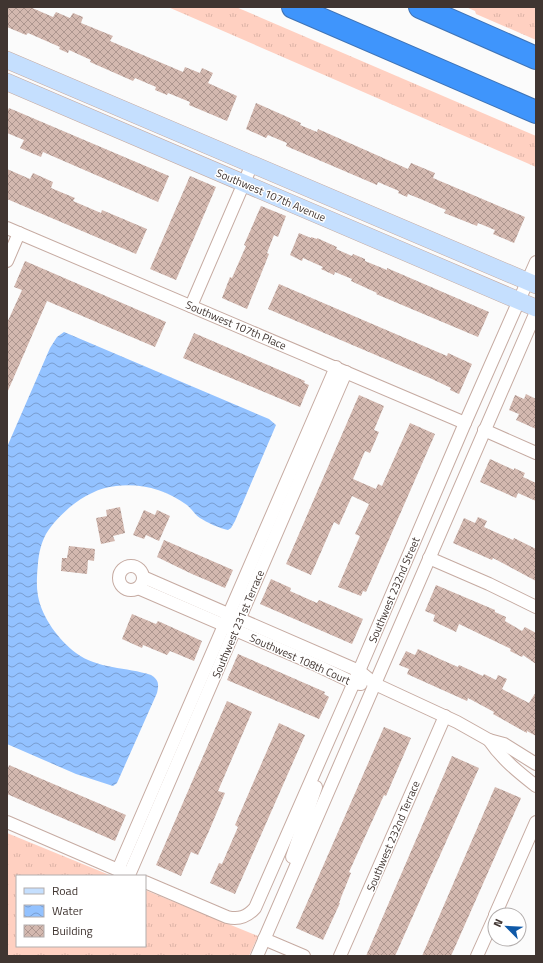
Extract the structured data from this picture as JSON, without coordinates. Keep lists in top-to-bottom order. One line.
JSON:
{"streets":{"street":["Southwest 107th Avenue","Southwest 107th Place","Southwest 232nd Street","Southwest 231st Terrace","Southwest 108th Court","Southwest 232nd Terrace"]},"crossings":[["Southwest 107th Avenue","Southwest 232nd Street"],["Southwest 107th Place","Southwest 232nd Street"],["Southwest 107th Place","Southwest 231st Terrace"],["Southwest 232nd Street","Southwest 108th Court"],["Southwest 231st Terrace","Southwest 108th Court"],["Southwest 108th Court","Southwest 232nd Terrace"]],"legend":["Road","Water","Building"],"north":"top left"}
